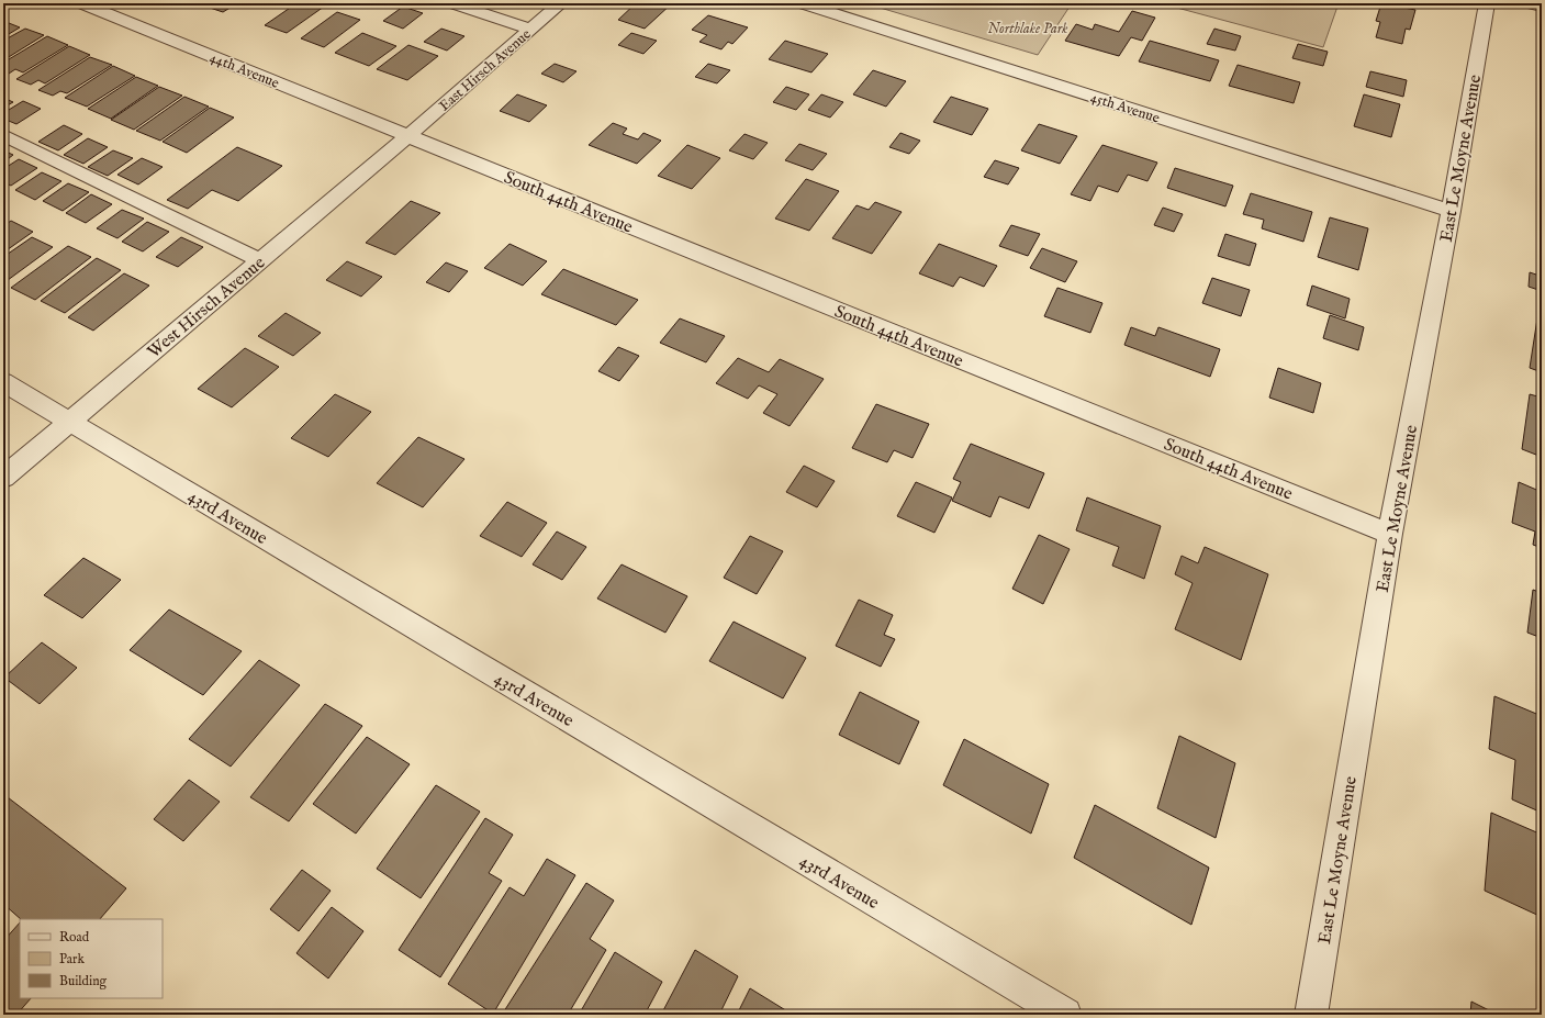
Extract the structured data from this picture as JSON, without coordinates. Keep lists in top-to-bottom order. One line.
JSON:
{"streets":{"street":["44th Avenue","East Hirsch Avenue","45th Avenue","East Le Moyne Avenue","South 44th Avenue","West Hirsch Avenue","43rd Avenue"]},"crossings":[["44th Avenue","East Hirsch Avenue"],["44th Avenue","South 44th Avenue"],["44th Avenue","West Hirsch Avenue"],["East Hirsch Avenue","South 44th Avenue"],["East Hirsch Avenue","West Hirsch Avenue"],["45th Avenue","East Le Moyne Avenue"],["East Le Moyne Avenue","South 44th Avenue"],["South 44th Avenue","West Hirsch Avenue"],["West Hirsch Avenue","43rd Avenue"]],"parks":["Northlake Park"],"legend":["Road","Park","Building"]}
